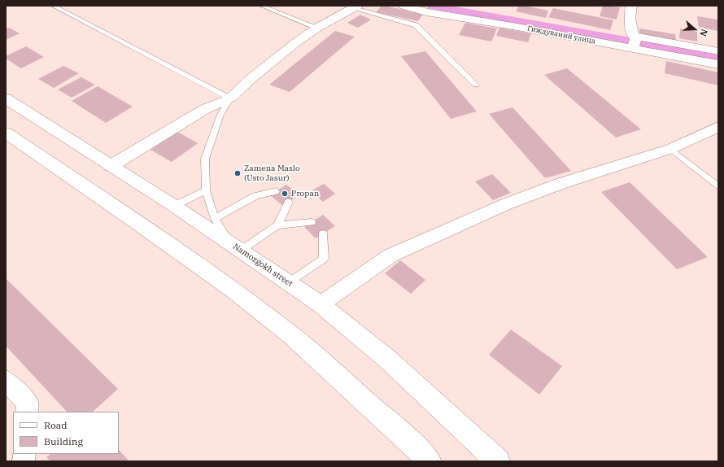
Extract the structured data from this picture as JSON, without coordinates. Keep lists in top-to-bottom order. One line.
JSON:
{"streets":{"main road":["Namozgokh street"],"street":["Гиждуваний улица"]},"places":["Zamena Maslo (Usto Jasur)","Propan"],"legend":["Road","Building"],"north":"right"}
